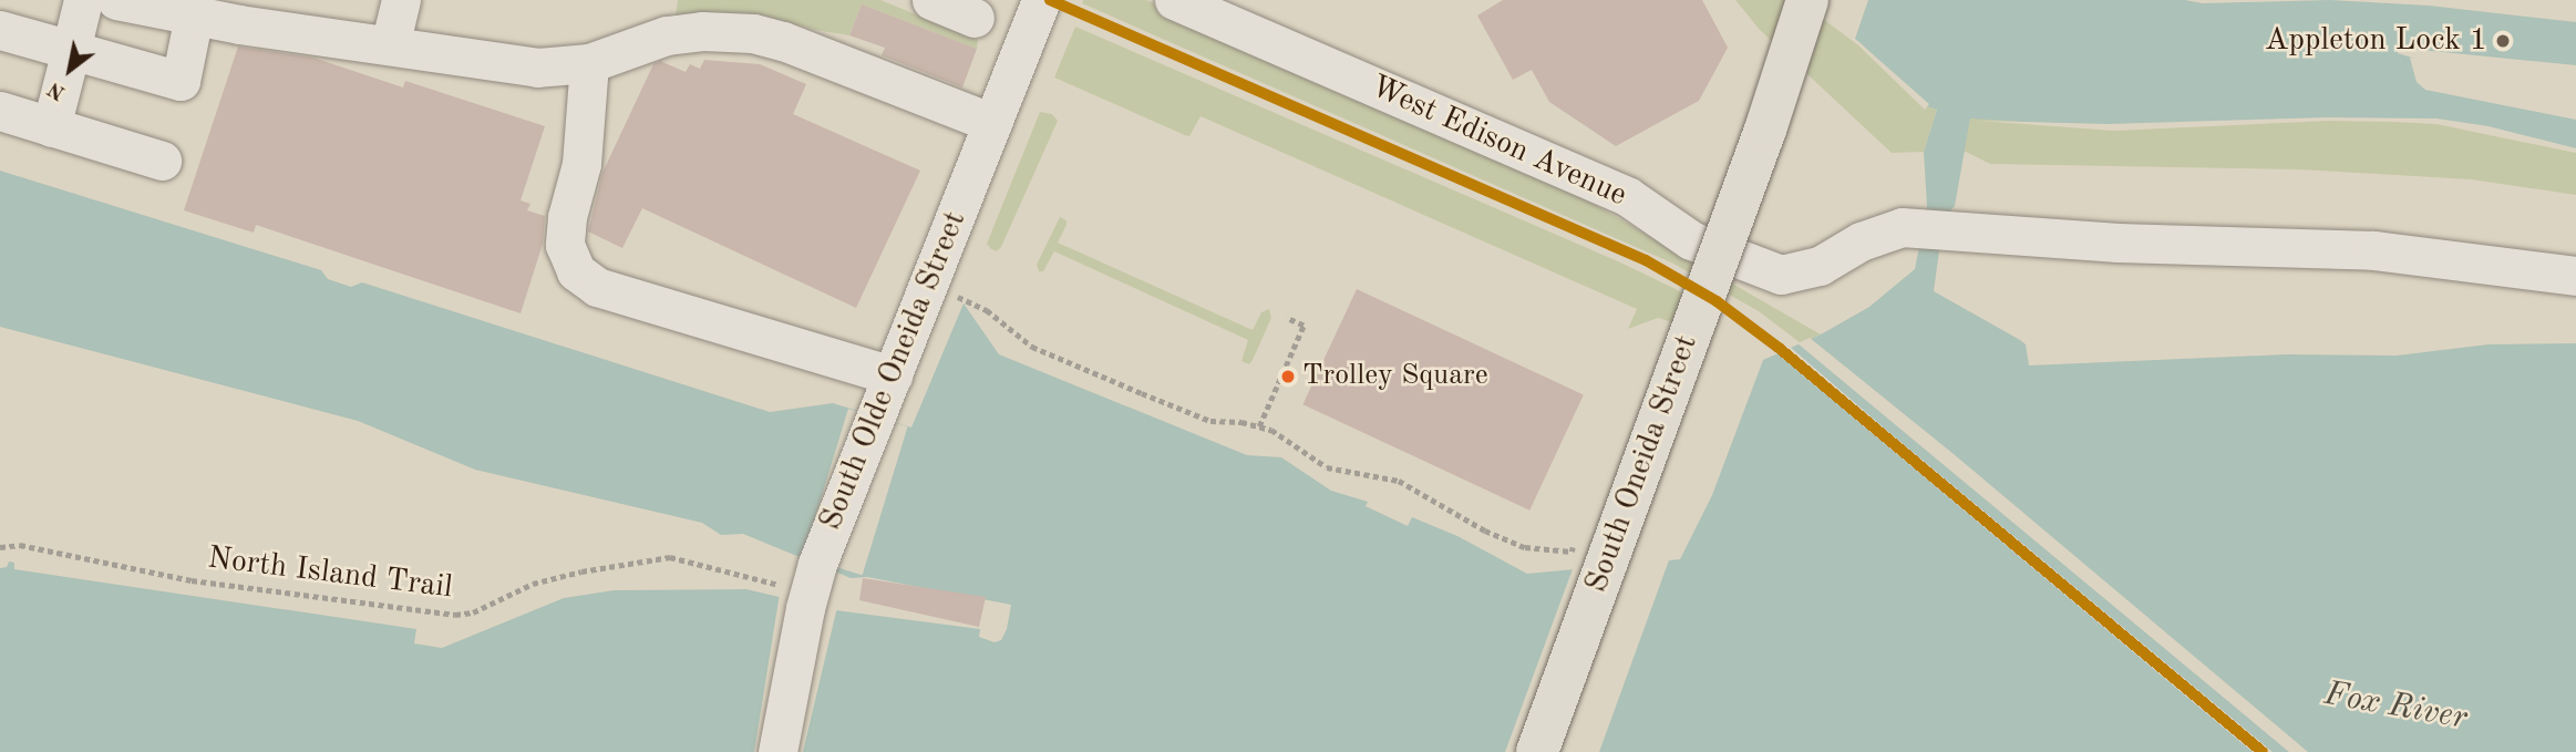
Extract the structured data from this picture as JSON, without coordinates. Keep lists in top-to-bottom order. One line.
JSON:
{"streets":{"main road":["South Oneida Street"],"street":["West Edison Avenue","South Olde Oneida Street"],"path":["North Island Trail"]},"crossings":[["South Olde Oneida Street","North Island Trail"]],"water":["Fox River"],"places":["Appleton Lock 1","Trolley Square"],"north":"bottom left"}
